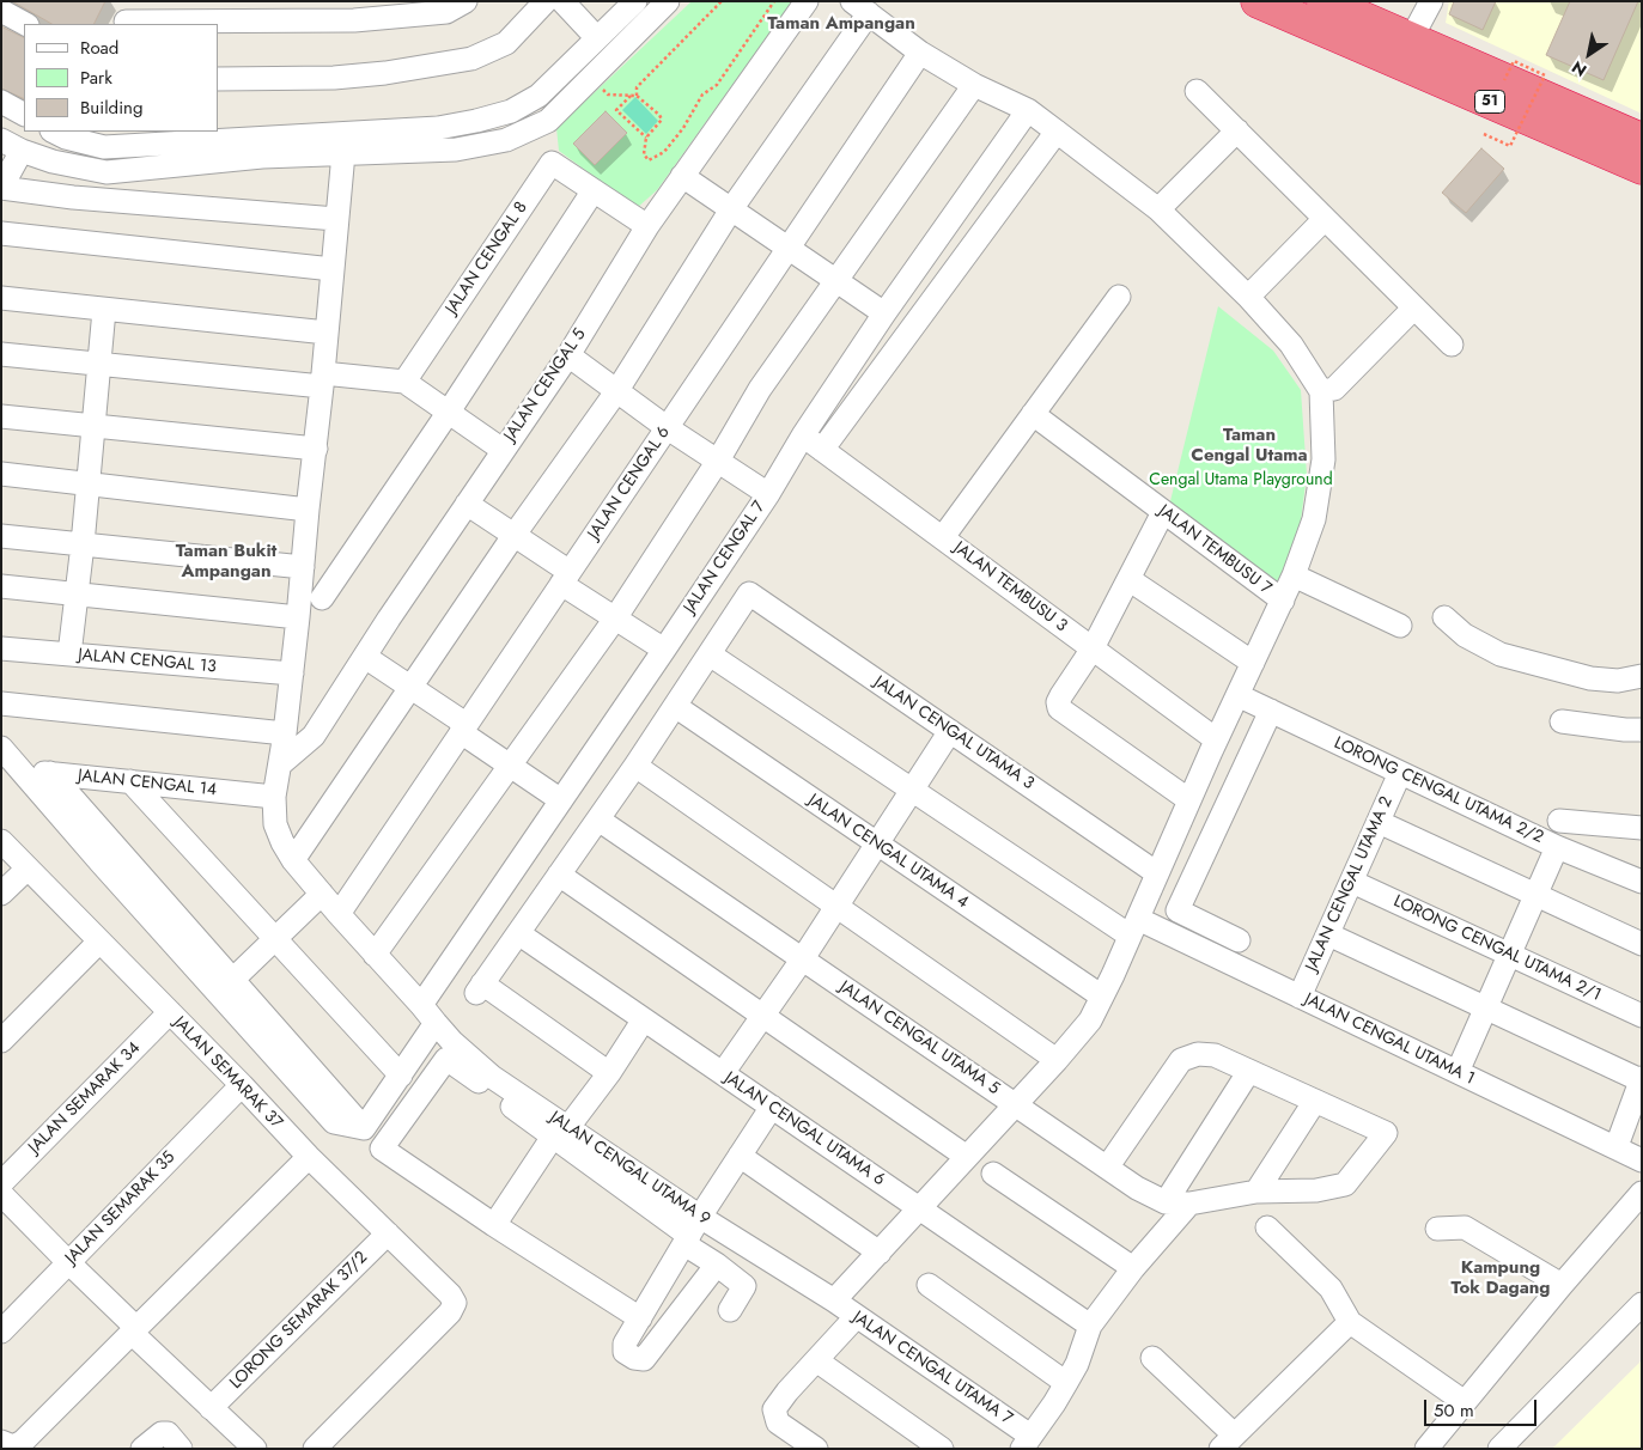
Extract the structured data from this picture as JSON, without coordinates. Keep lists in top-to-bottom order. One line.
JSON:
{"streets":{"highway":["51"],"street":["JALAN CENGAL 8","JALAN CENGAL 5","JALAN CENGAL 6","JALAN TEMBUSU 7","JALAN CENGAL 7","JALAN TEMBUSU 3","JALAN CENGAL 13","JALAN CENGAL UTAMA 3","JALAN CENGAL 14","LORONG CENGAL UTAMA 2/2","JALAN CENGAL UTAMA 4","JALAN CENGAL UTAMA 2","LORONG CENGAL UTAMA 2/1","JALAN CENGAL UTAMA 5","JALAN CENGAL UTAMA 1","JALAN SEMARAK 37","JALAN SEMARAK 34","JALAN CENGAL UTAMA 6","JALAN CENGAL UTAMA 9","JALAN SEMARAK 35","LORONG SEMARAK 37/2","JALAN CENGAL UTAMA 7"]},"crossings":[["JALAN CENGAL 8","JALAN CENGAL 5"],["JALAN CENGAL 5","JALAN CENGAL UTAMA 9"],["JALAN CENGAL 6","JALAN CENGAL UTAMA 9"],["JALAN CENGAL 7","JALAN TEMBUSU 3"],["JALAN CENGAL 7","JALAN CENGAL UTAMA 9"],["JALAN CENGAL 13","JALAN CENGAL UTAMA 9"],["JALAN CENGAL UTAMA 3","JALAN CENGAL UTAMA 1"],["JALAN CENGAL 14","JALAN CENGAL UTAMA 9"],["LORONG CENGAL UTAMA 2/2","JALAN CENGAL UTAMA 2"],["JALAN CENGAL UTAMA 2","LORONG CENGAL UTAMA 2/1"],["JALAN CENGAL UTAMA 2","JALAN CENGAL UTAMA 1"],["JALAN SEMARAK 37","JALAN SEMARAK 34"],["JALAN SEMARAK 37","JALAN SEMARAK 35"],["JALAN SEMARAK 37","LORONG SEMARAK 37/2"],["JALAN CENGAL UTAMA 9","JALAN CENGAL UTAMA 7"]],"districts":["Taman Ampangan","Taman Cengal Utama","Taman Bukit Ampangan","Kampung Tok Dagang"],"parks":["Cengal Utama Playground"],"legend":["Road","Park","Building"],"scale_bar":"50 m","north":"bottom left"}
